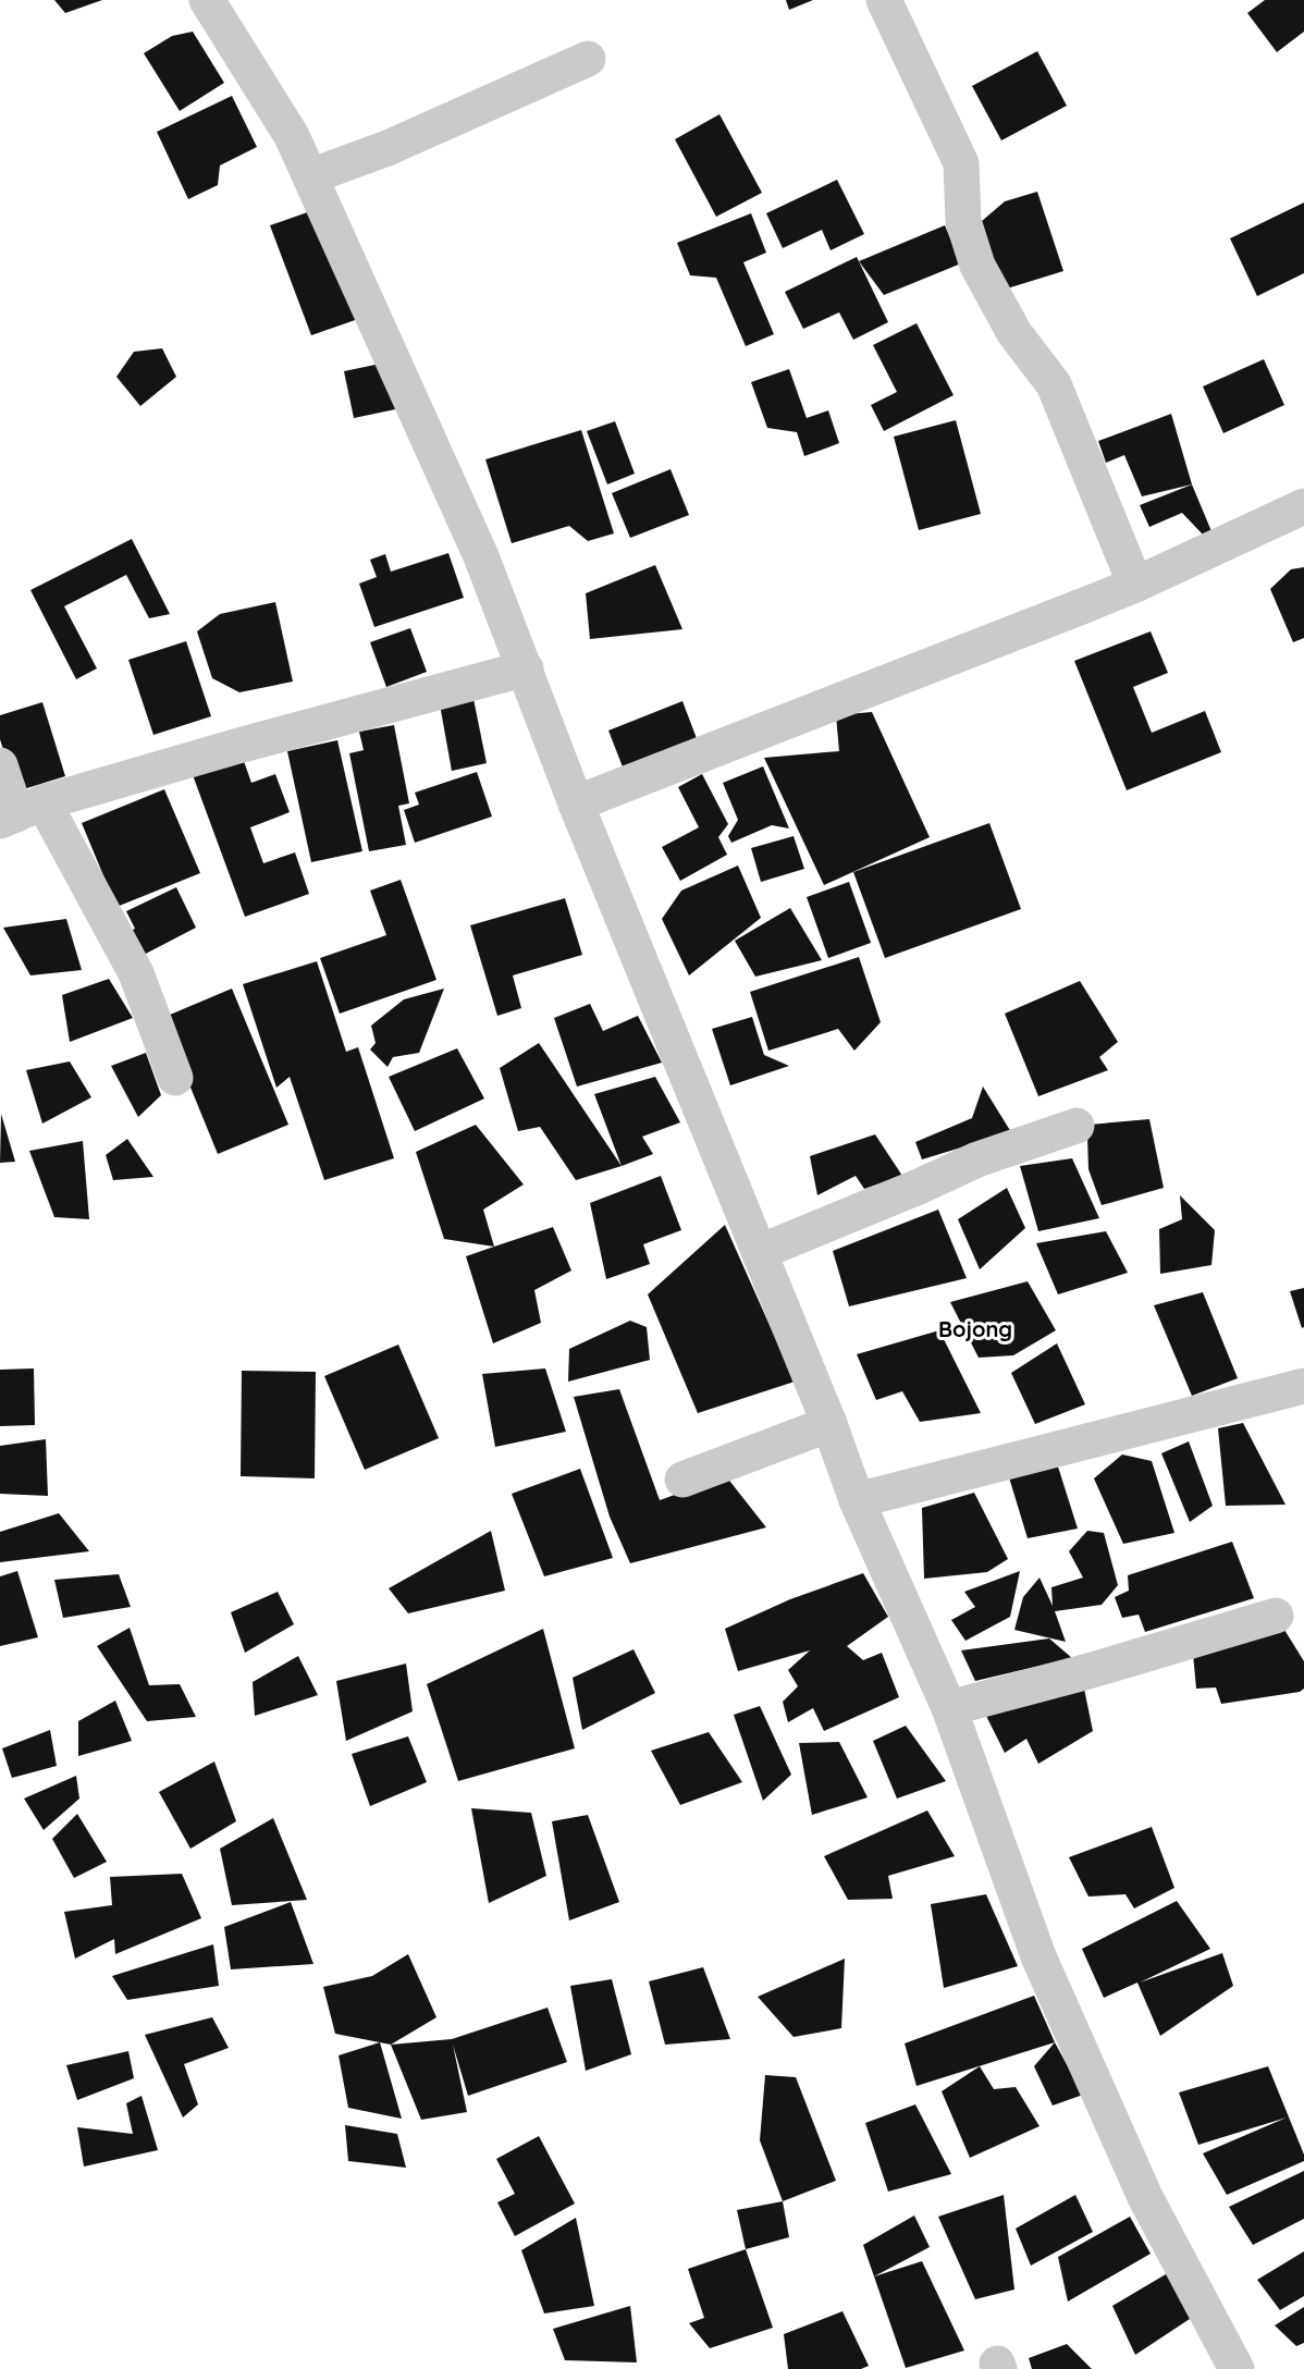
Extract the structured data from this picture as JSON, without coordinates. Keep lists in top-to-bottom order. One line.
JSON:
{"districts":["Bojong"]}
